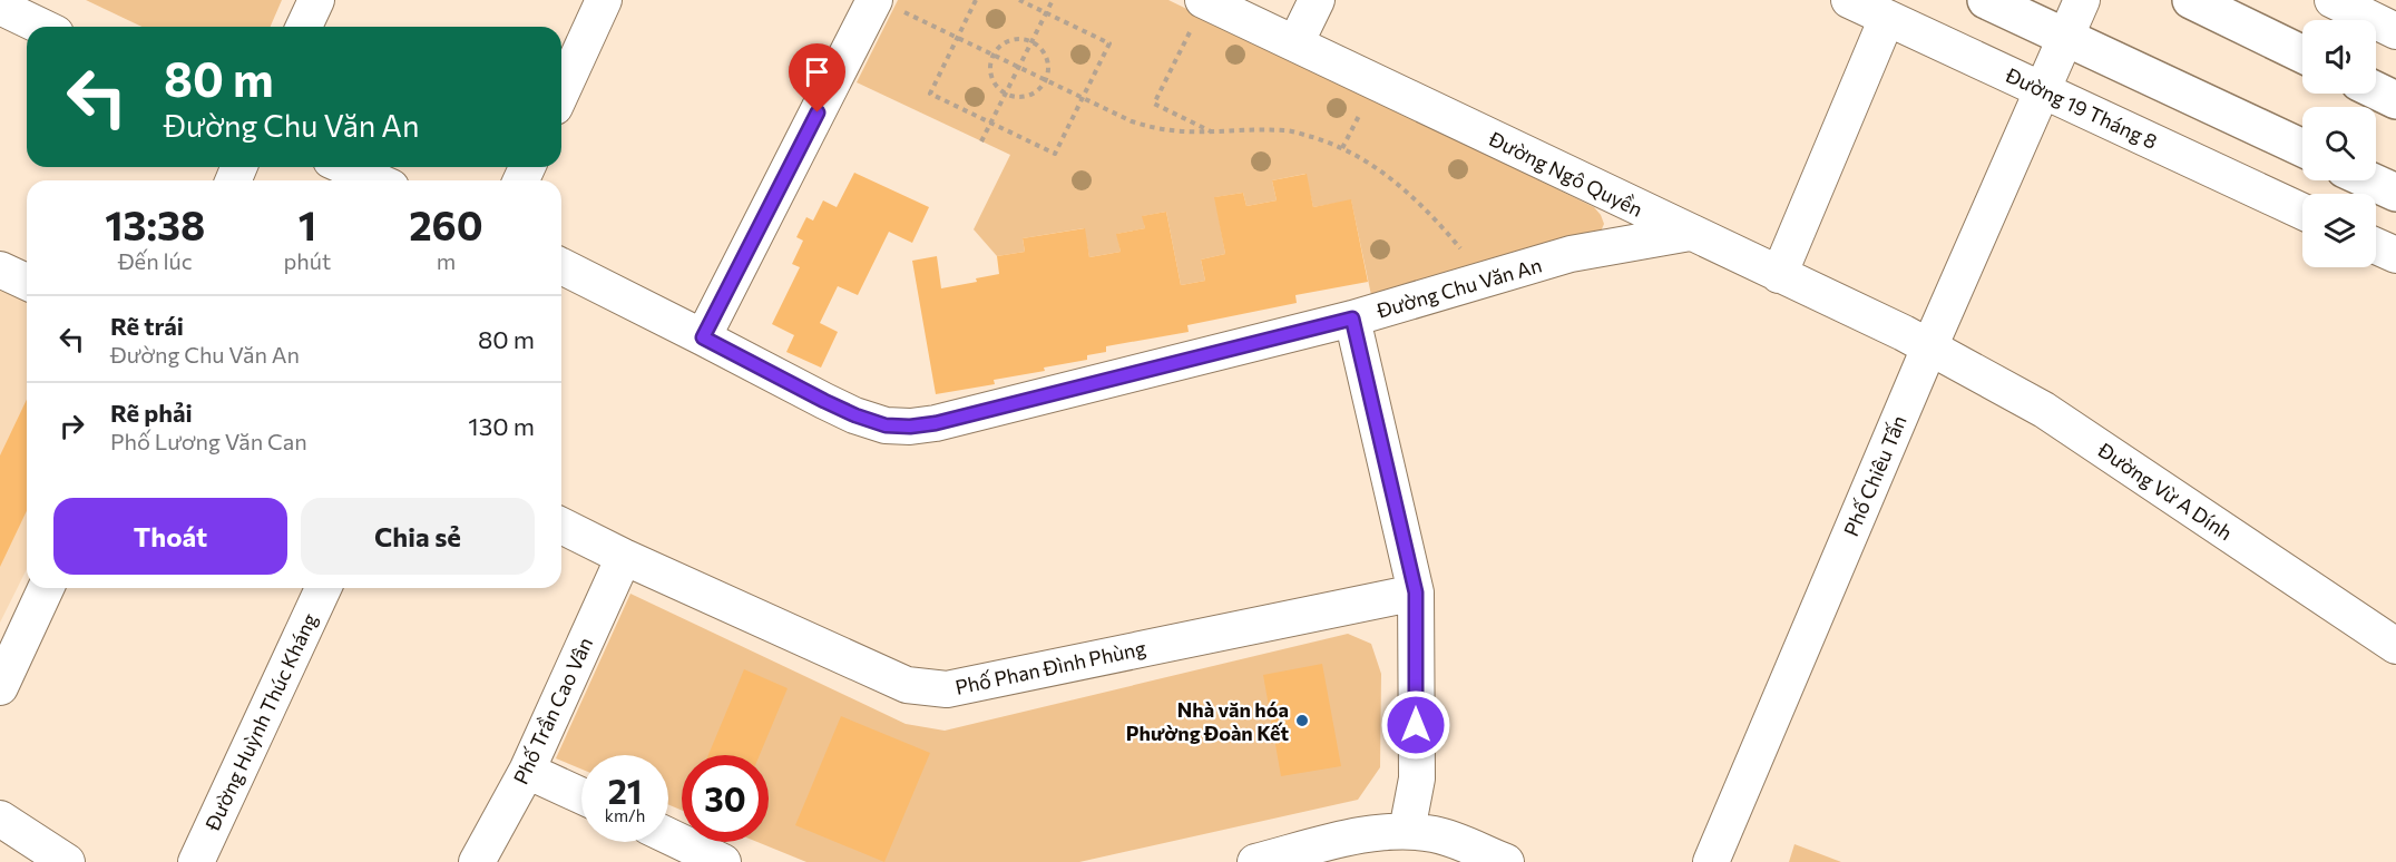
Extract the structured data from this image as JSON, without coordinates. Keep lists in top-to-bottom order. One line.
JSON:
{"streets":{"street":["Đường 19 Tháng 8","Đường Ngô Quyền","Đường Chu Văn An","Phố Chiêu Tấn","Đường Vừ A Dính","Phố Phan Đình Phùng","Phố Trần Cao Vân","Đường Huỳnh Thúc Kháng"]},"crossings":[["Đường 19 Tháng 8","Phố Chiêu Tấn"],["Đường Ngô Quyền","Đường Chu Văn An"],["Đường Ngô Quyền","Phố Chiêu Tấn"],["Đường Ngô Quyền","Đường Vừ A Dính"],["Phố Chiêu Tấn","Đường Vừ A Dính"],["Phố Phan Đình Phùng","Phố Trần Cao Vân"]],"places":["Nhà văn hóa Phường Đoàn Kết"],"page":{"turn":["80 m","Đường Chu Văn An"],"eta":["13:38","Đến lúc","1","phút","260","m"],"list":[{"name":"Rẽ trái","note":"Đường Chu Văn An","value":"80 m"},{"name":"Rẽ phải","note":"Phố Lương Văn Can","value":"130 m"}],"buttons":["Thoát","Chia sẻ"],"speed":"21 km/h","limit":"30"}}
